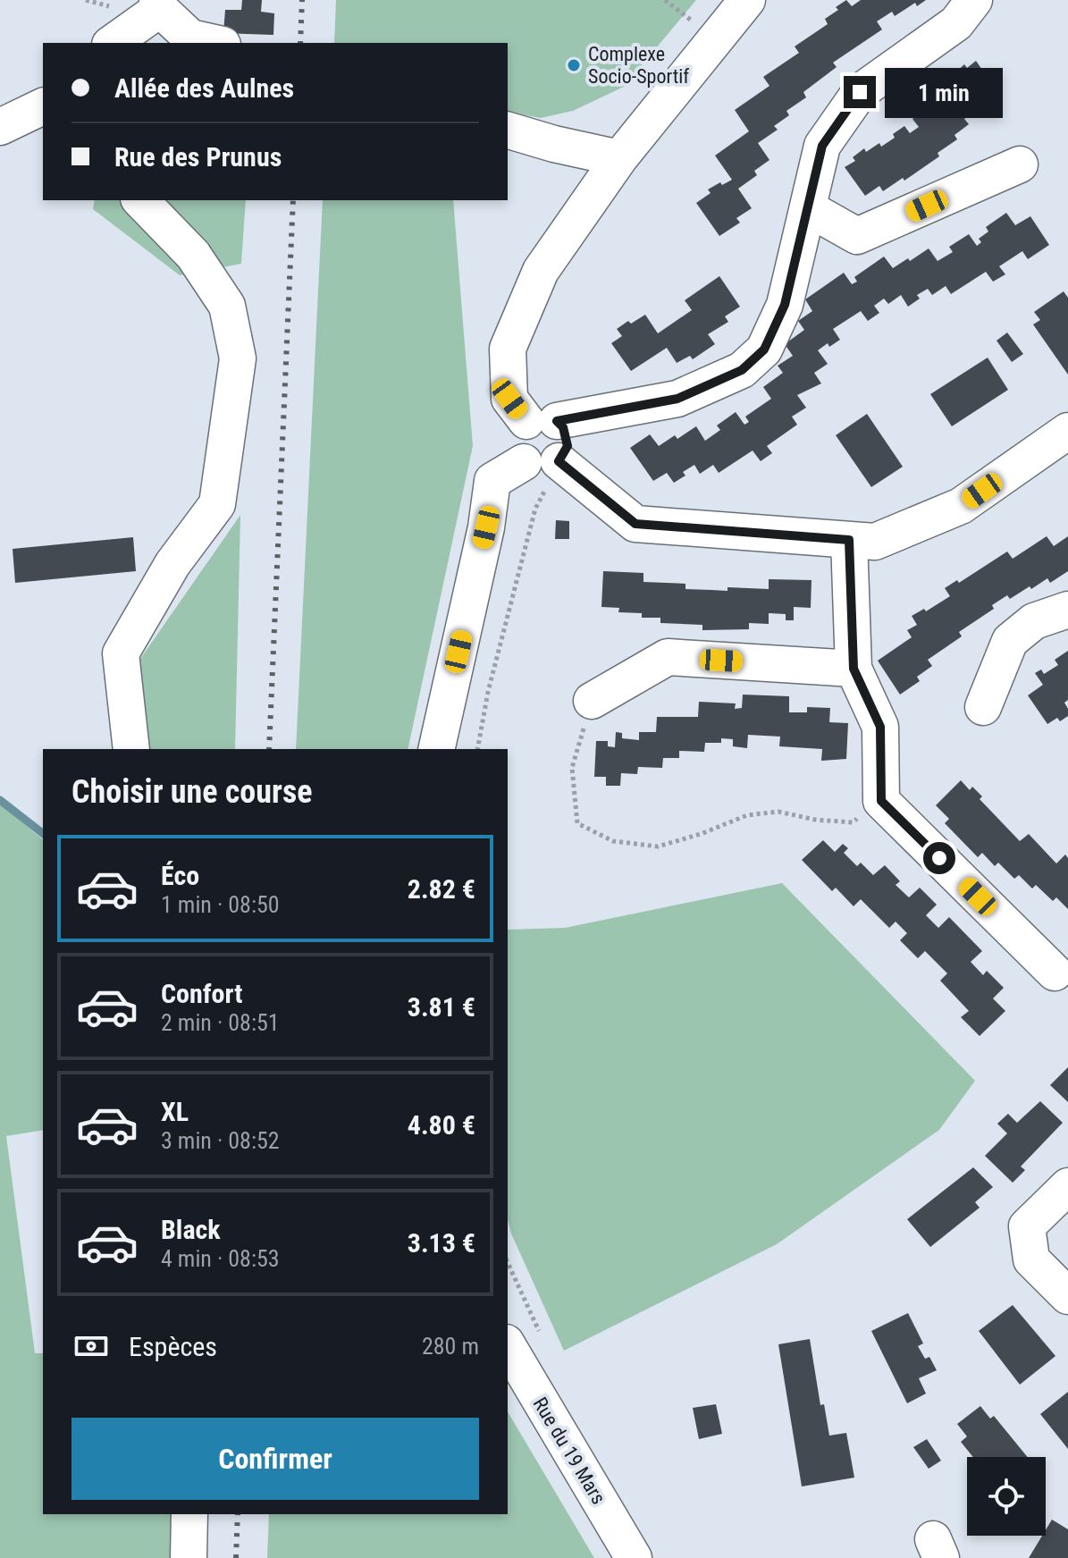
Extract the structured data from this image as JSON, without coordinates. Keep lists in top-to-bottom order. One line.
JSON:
{"streets":{"street":["Rue du 19 Mars"]},"places":["Complexe Socio-Sportif"],"page":{"banner":["Allée des Aulnes","Rue des Prunus"],"bubble":"1 min","heading":"Choisir une course","list":[{"name":"Éco","note":"1 min · 08:50","value":"2.82 €"},{"name":"Confort","note":"2 min · 08:51","value":"3.81 €"},{"name":"XL","note":"3 min · 08:52","value":"4.80 €"},{"name":"Black","note":"4 min · 08:53","value":"3.13 €"}],"pay":["Espèces","280 m"],"buttons":"Confirmer"}}
